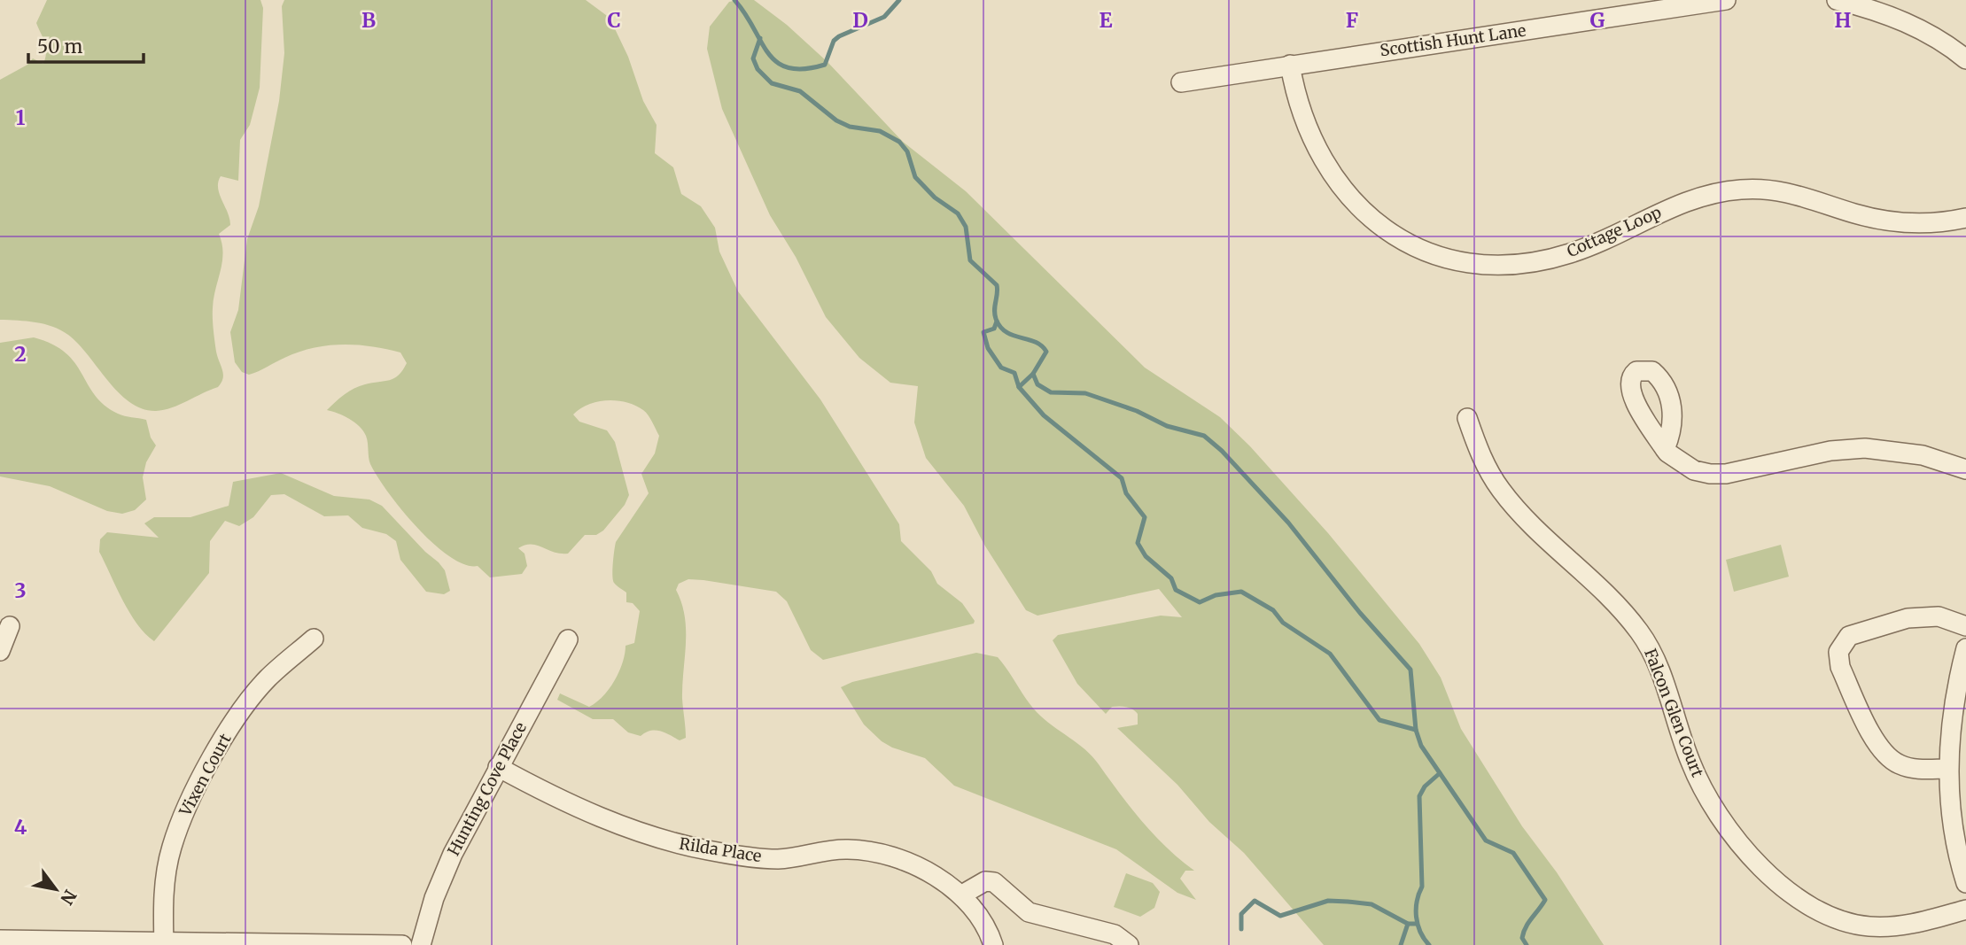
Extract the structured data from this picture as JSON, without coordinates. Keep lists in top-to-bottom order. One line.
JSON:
{"streets":{"street":["Scottish Hunt Lane","Cottage Loop","Falcon Glen Court","Vixen Court","Hunting Cove Place","Rilda Place"]},"crossings":[["Scottish Hunt Lane","Cottage Loop"],["Hunting Cove Place","Rilda Place"]],"scale_bar":"50 m","north":"bottom right","grid":{"columns":["B","C","D","E","F","G","H"],"rows":["1","2","3","4"]}}
